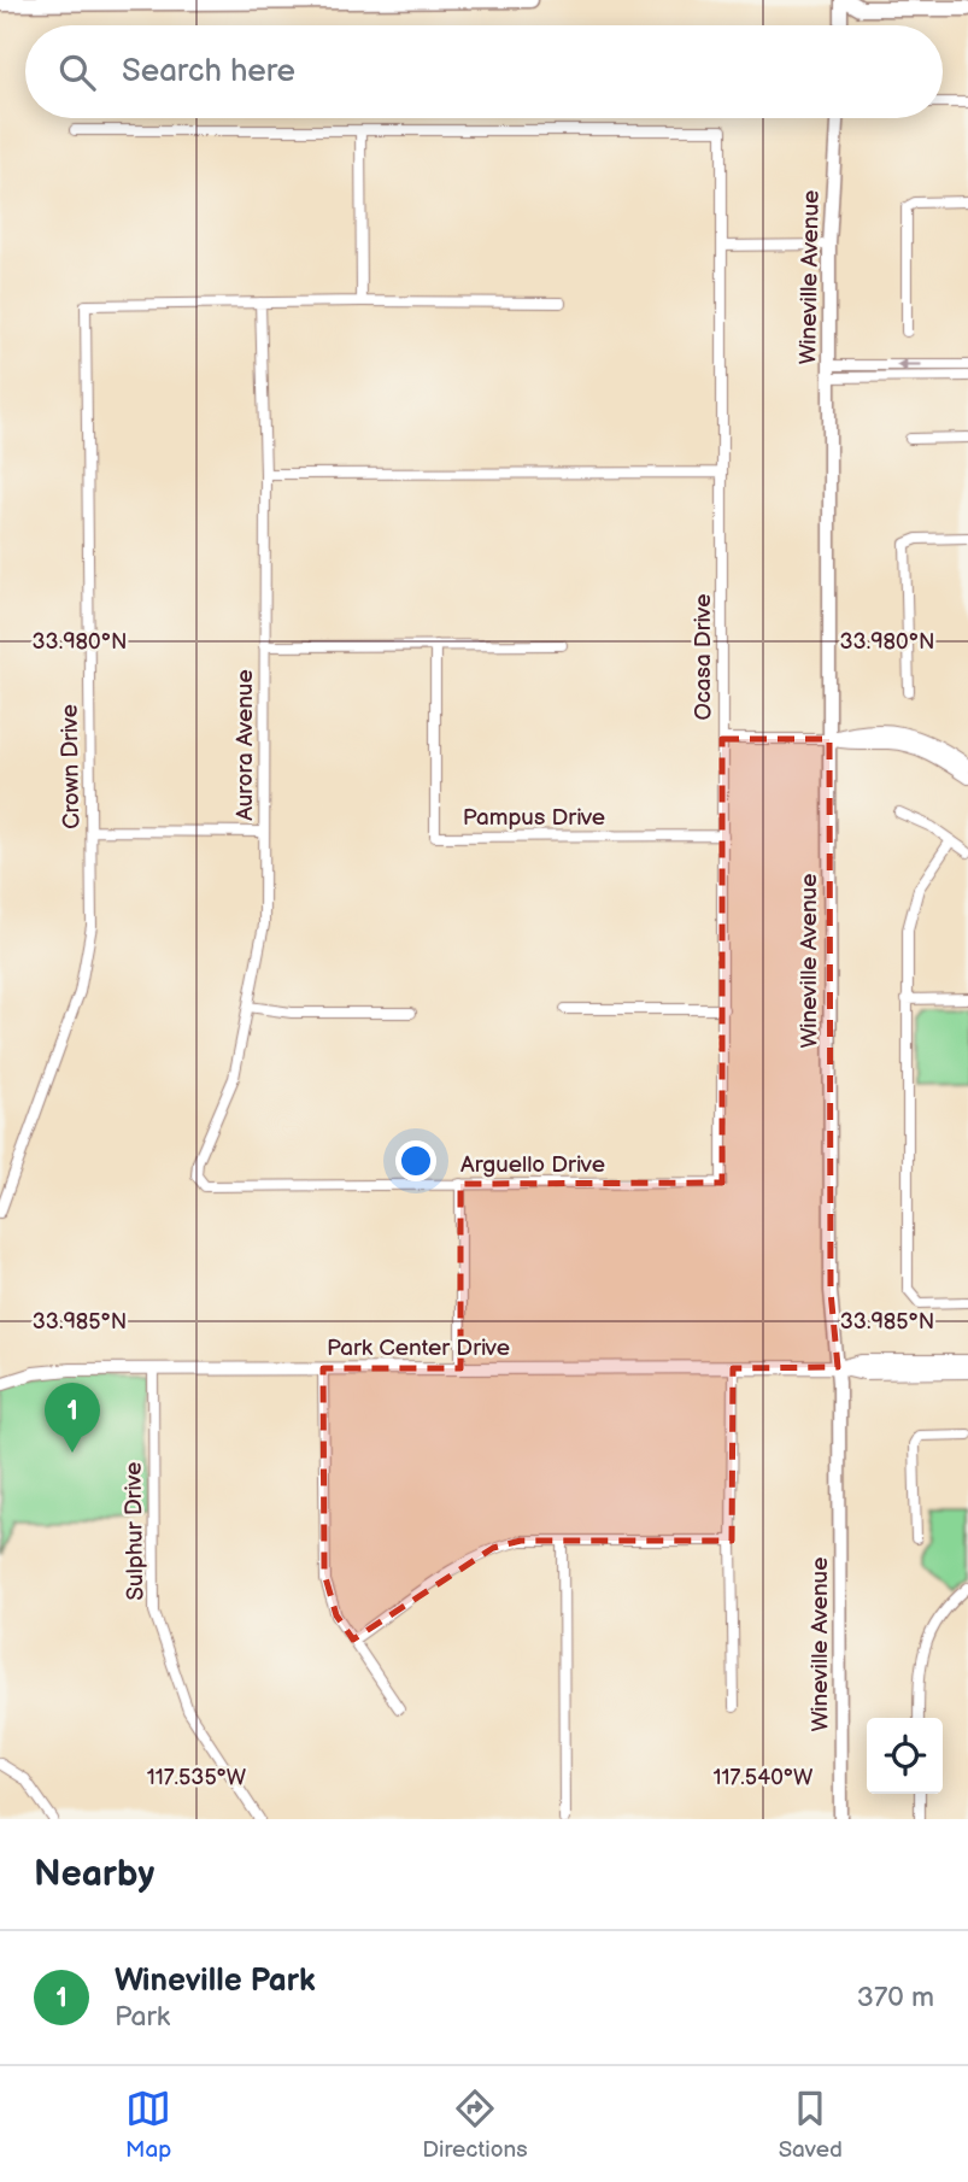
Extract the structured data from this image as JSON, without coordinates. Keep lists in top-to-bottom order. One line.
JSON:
{"streets":{"main road":["Wineville Avenue"],"street":["Ocasa Drive","Aurora Avenue","Crown Drive","Pampus Drive","Arguello Drive","Park Center Drive","Sulphur Drive"]},"crossings":[["Wineville Avenue","Park Center Drive"],["Ocasa Drive","Pampus Drive"],["Ocasa Drive","Arguello Drive"],["Aurora Avenue","Crown Drive"],["Aurora Avenue","Arguello Drive"],["Park Center Drive","Sulphur Drive"]],"page":{"search":"Search here","pins":"1","heading":"Nearby","list":[{"mark":"1","name":"Wineville Park","note":"Park","value":"370 m"}],"nav":["Map","Directions","Saved"]},"coordinates":["33.980°N","33.985°N","117.535°W","117.540°W"]}
